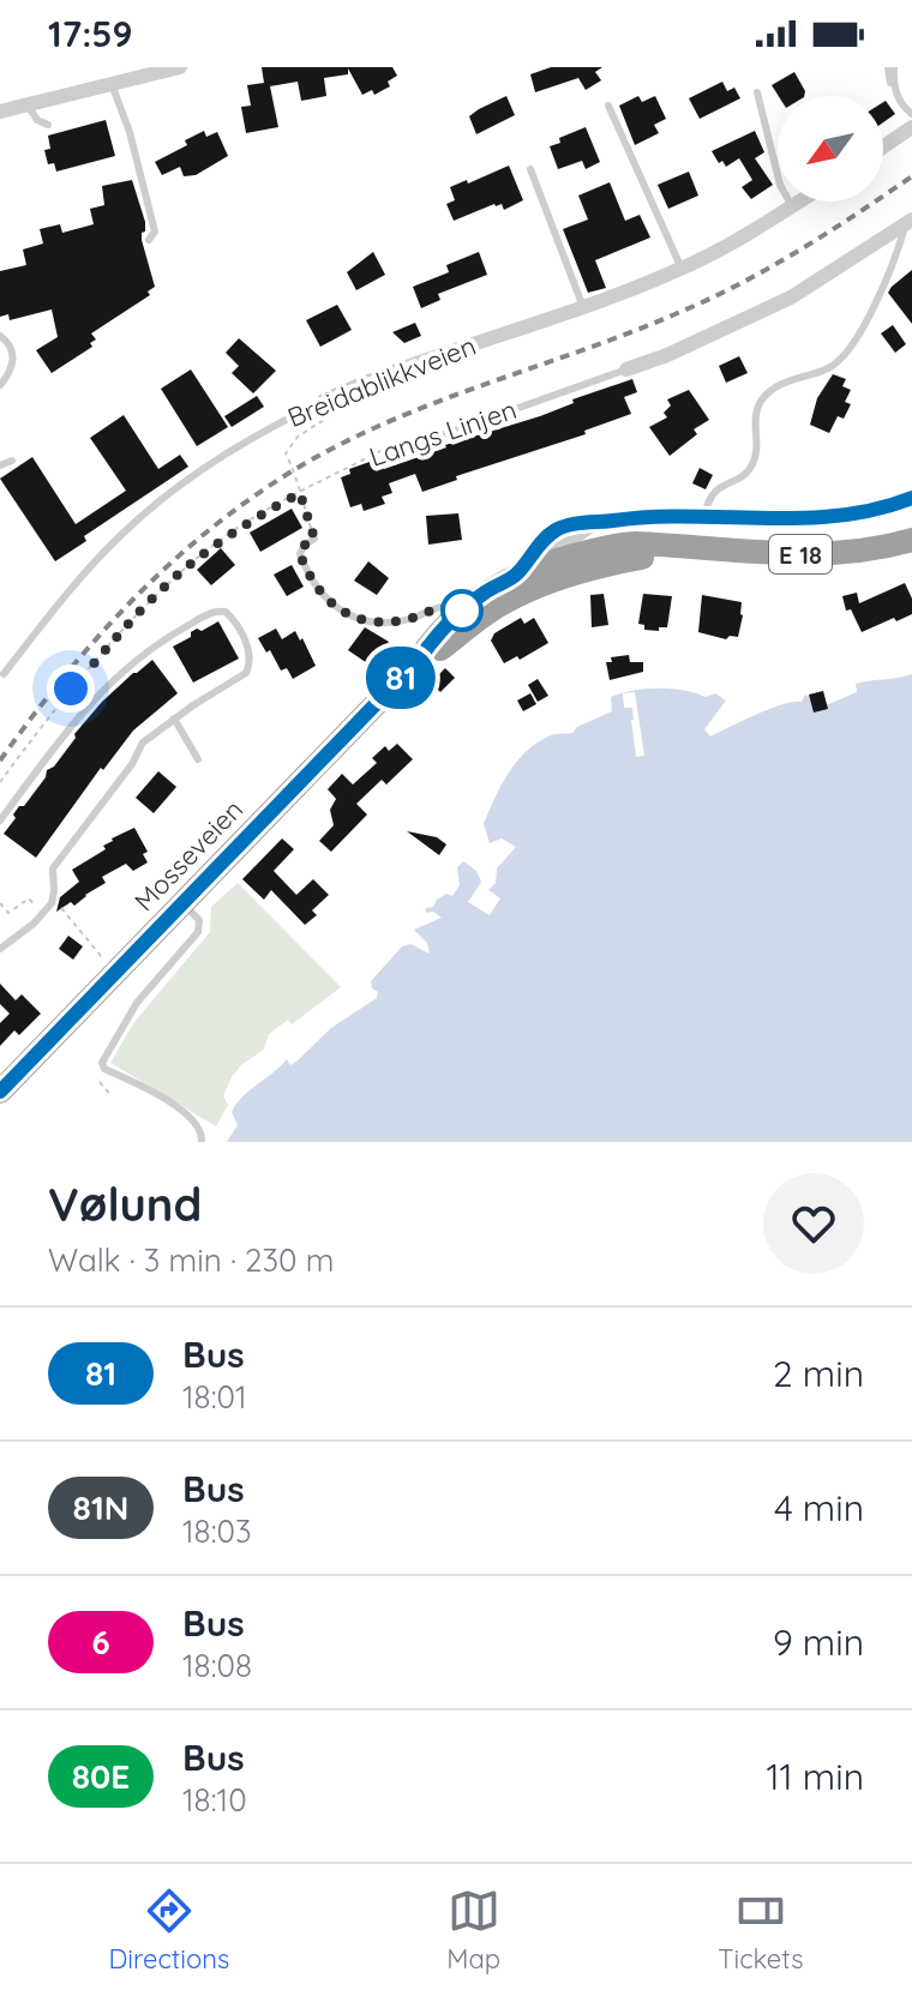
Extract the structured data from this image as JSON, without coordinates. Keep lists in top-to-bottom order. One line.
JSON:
{"streets":{"highway":["E 18","Mosseveien"],"street":["Breidablikkveien","Langs Linjen"]},"lines":["bus line 81"],"north":"bottom left","page":{"status":"17:59","on_map":"81","heading":["Vølund","Walk · 3 min · 230 m"],"list":[{"mark":"81","name":"Bus","note":"18:01","value":"2 min"},{"mark":"81N","name":"Bus","note":"18:03","value":"4 min"},{"mark":"6","name":"Bus","note":"18:08","value":"9 min"},{"mark":"80E","name":"Bus","note":"18:10","value":"11 min"}],"tabs":["Directions","Map","Tickets"]}}
